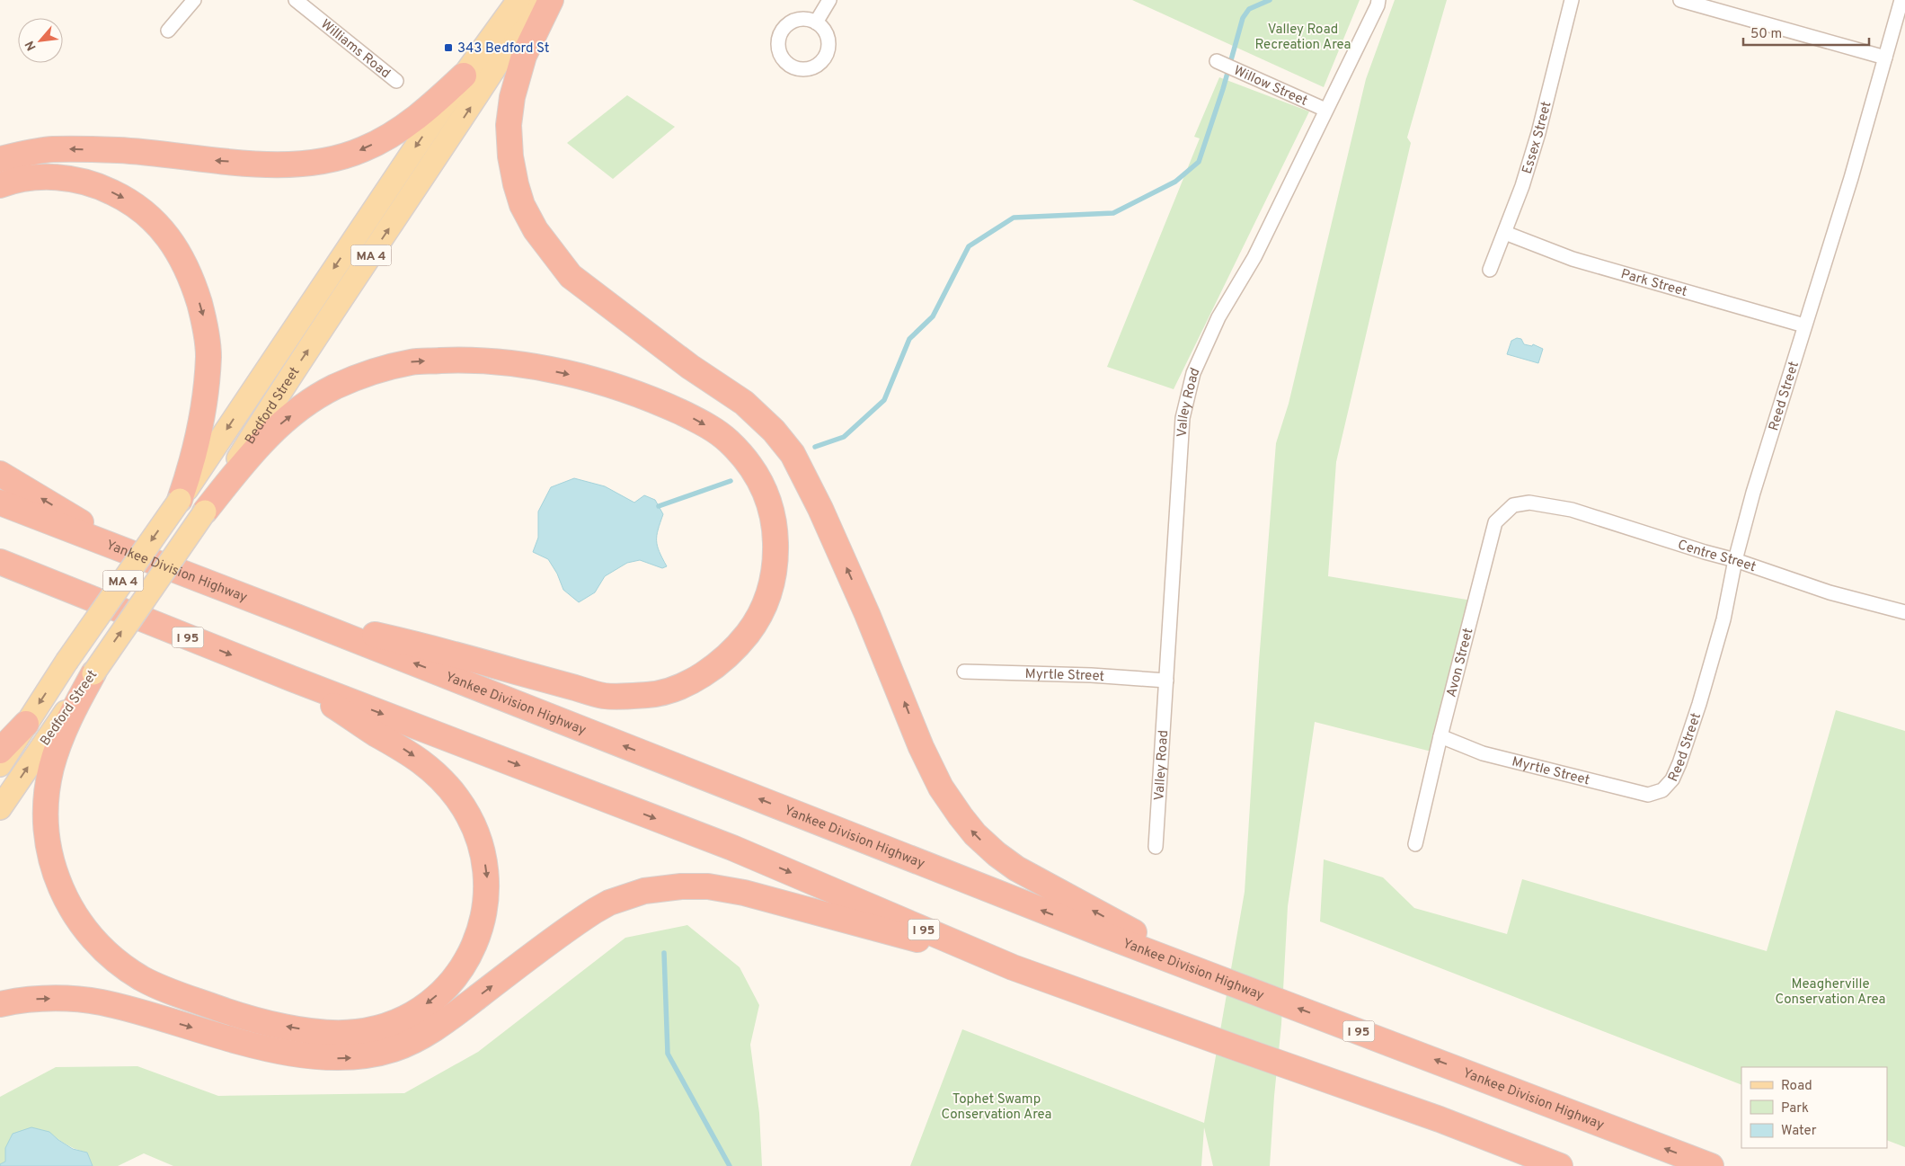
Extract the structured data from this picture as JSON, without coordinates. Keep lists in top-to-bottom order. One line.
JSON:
{"streets":{"highway":["Yankee Division Highway","I 95"],"main road":["MA 4","Bedford Street"],"street":["Williams Road","Willow Street","Essex Street","Park Street","Reed Street","Valley Road","Centre Street","Avon Street","Myrtle Street"]},"crossings":[["Willow Street","Valley Road"],["Essex Street","Park Street"],["Park Street","Reed Street"],["Reed Street","Centre Street"],["Reed Street","Myrtle Street"],["Valley Road","Myrtle Street"],["Centre Street","Avon Street"],["Avon Street","Myrtle Street"]],"parks":["Valley Road Recreation Area","Meagherville Conservation Area","Tophet Swamp Conservation Area"],"places":{"transit":["343 Bedford St"]},"legend":["Road","Park","Water"],"scale_bar":"50 m","north":"bottom left"}
